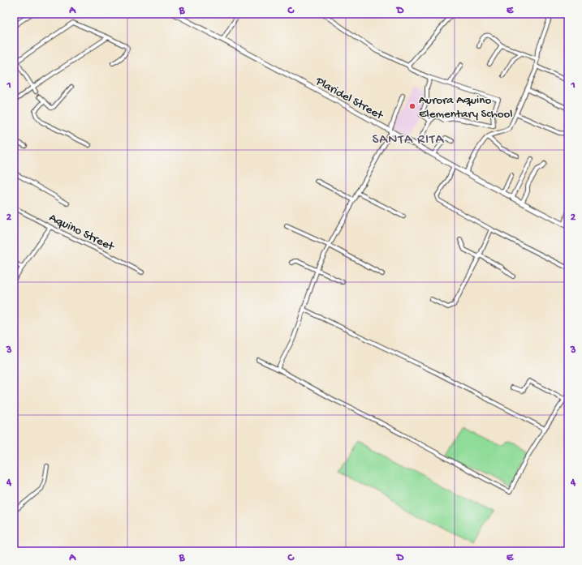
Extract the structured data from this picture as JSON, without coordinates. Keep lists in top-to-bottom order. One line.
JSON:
{"streets":{"street":["Plaridel Street","Aquino Street"]},"districts":["SANTA RITA"],"places":["Aurora Aquino Elementary School"],"grid":{"columns":["A","B","C","D","E"],"rows":["1","2","3","4"]}}
